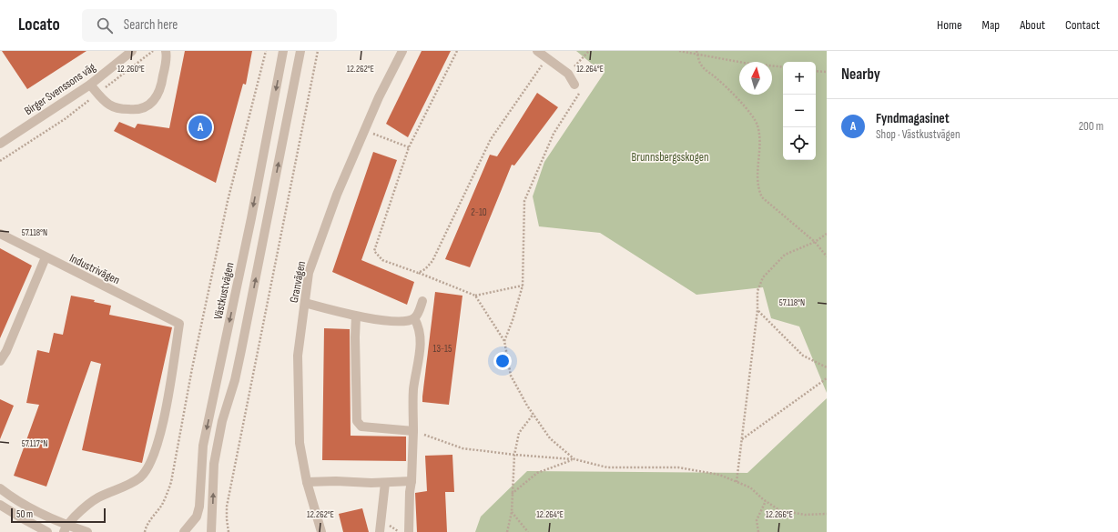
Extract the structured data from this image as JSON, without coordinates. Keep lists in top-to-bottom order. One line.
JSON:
{"streets":{"street":["Birger Svenssons väg","Industrivägen","Granvägen","Västkustvägen"]},"parks":["Brunnsbergsskogen"],"house_numbers":["2-10","13-15"],"scale_bar":"50 m","north":"top","page":{"header":"Locato","search":"Search here","nav":["Home","Map","About","Contact"],"heading":"Nearby","map_buttons":["+","−"],"list":[{"mark":"A","name":"Fyndmagasinet","note":"Shop · Västkustvägen","value":"200 m"}],"pins":"A","scale":"50 m"},"coordinates":["12.260°E","12.262°E","12.264°E","57.118°N","57.117°N","12.266°E"]}
